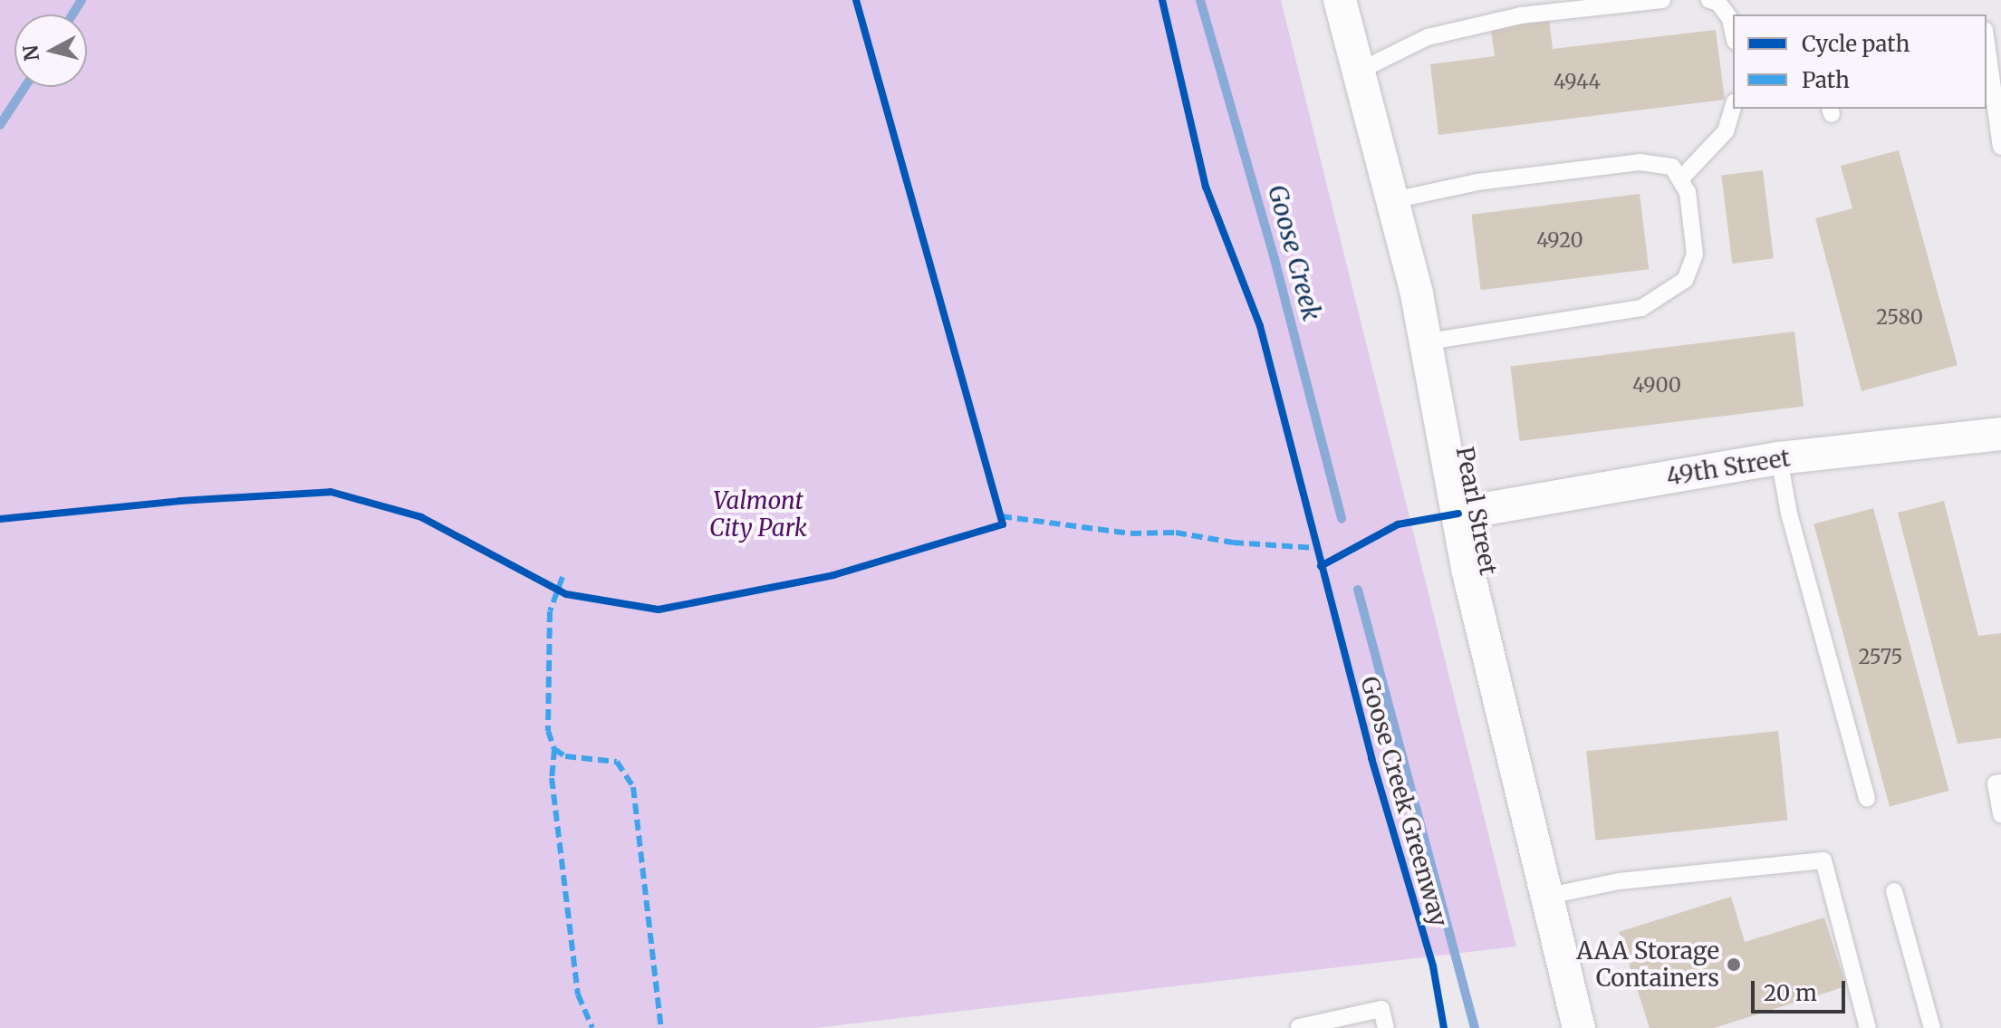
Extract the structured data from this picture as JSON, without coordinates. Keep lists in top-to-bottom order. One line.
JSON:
{"streets":{"street":["49th Street","Pearl Street"],"cycle path":["Goose Creek Greenway"]},"crossings":[["49th Street","Pearl Street"]],"water":["Goose Creek"],"parks":["Valmont City Park"],"places":["AAA Storage Containers"],"house_numbers":["4944","4920","2580","4900","2575"],"legend":["Cycle path","Path"],"scale_bar":"20 m","north":"left"}
